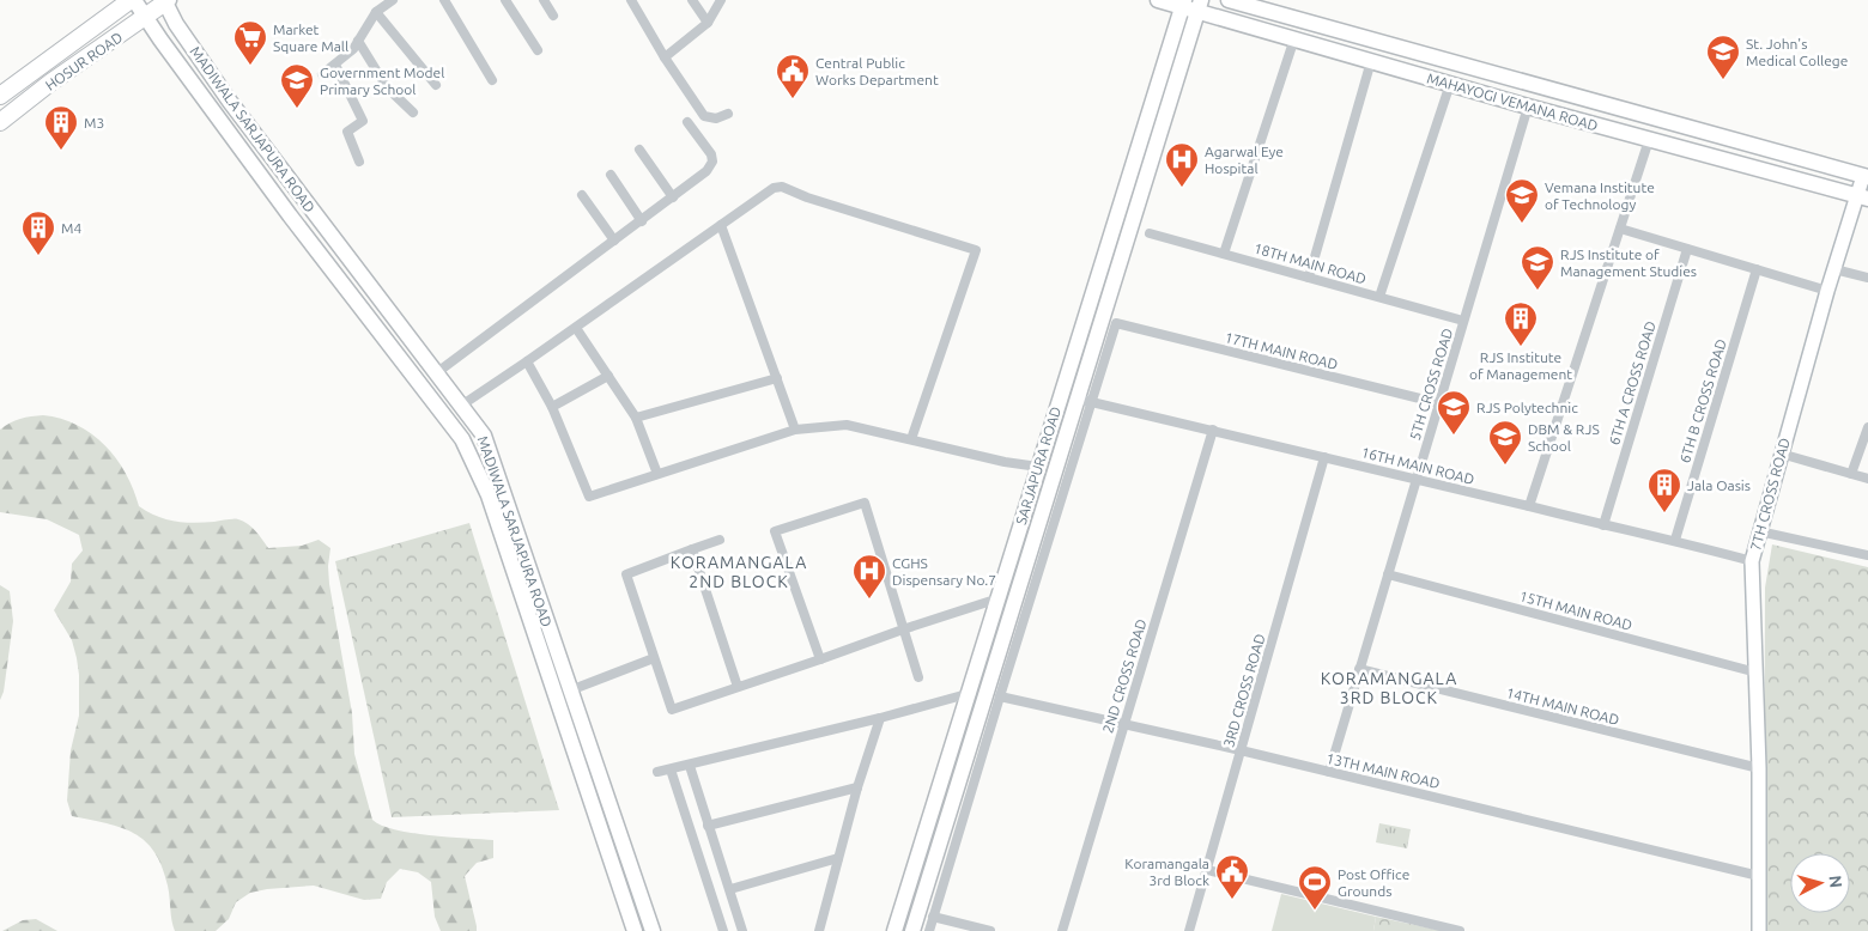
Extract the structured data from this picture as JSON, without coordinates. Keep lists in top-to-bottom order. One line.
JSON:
{"streets":{"highway":["HOSUR ROAD"],"main road":["MAHAYOGI VEMANA ROAD","MADIWALA SARJAPURA ROAD","SARJAPURA ROAD"],"street":["18TH MAIN ROAD","17TH MAIN ROAD","6TH A CROSS ROAD","5TH CROSS ROAD","6TH B CROSS ROAD","16TH MAIN ROAD","7TH CROSS ROAD","15TH MAIN ROAD","2ND CROSS ROAD","3RD CROSS ROAD","14TH MAIN ROAD","13TH MAIN ROAD"]},"crossings":[["HOSUR ROAD","MADIWALA SARJAPURA ROAD"],["MAHAYOGI VEMANA ROAD","5TH CROSS ROAD"],["MAHAYOGI VEMANA ROAD","SARJAPURA ROAD"],["MAHAYOGI VEMANA ROAD","7TH CROSS ROAD"],["18TH MAIN ROAD","5TH CROSS ROAD"],["18TH MAIN ROAD","SARJAPURA ROAD"],["17TH MAIN ROAD","5TH CROSS ROAD"],["17TH MAIN ROAD","SARJAPURA ROAD"],["6TH A CROSS ROAD","16TH MAIN ROAD"],["5TH CROSS ROAD","16TH MAIN ROAD"],["5TH CROSS ROAD","15TH MAIN ROAD"],["5TH CROSS ROAD","14TH MAIN ROAD"],["5TH CROSS ROAD","13TH MAIN ROAD"],["6TH B CROSS ROAD","16TH MAIN ROAD"],["SARJAPURA ROAD","16TH MAIN ROAD"],["SARJAPURA ROAD","13TH MAIN ROAD"],["16TH MAIN ROAD","7TH CROSS ROAD"],["16TH MAIN ROAD","2ND CROSS ROAD"],["16TH MAIN ROAD","3RD CROSS ROAD"],["7TH CROSS ROAD","15TH MAIN ROAD"],["7TH CROSS ROAD","14TH MAIN ROAD"],["7TH CROSS ROAD","13TH MAIN ROAD"],["2ND CROSS ROAD","13TH MAIN ROAD"],["3RD CROSS ROAD","13TH MAIN ROAD"]],"districts":["KORAMANGALA 2ND BLOCK","KORAMANGALA 3RD BLOCK"],"places":{"supermarket":["Market Square Mall"],"school or university":["St. John's Medical College","Government Model Primary School","Vemana Institute of Technology","RJS Institute of Management Studies","RJS Polytechnic","DBM & RJS School"],"public building":["Central Public Works Department","Koramangala 3rd Block"],"building":["M3","M4","RJS Institute of Management","Jala Oasis"],"hospital":["Agarwal Eye Hospital","CGHS Dispensary No.7"],"sports":["Post Office Grounds"]},"north":"right"}
